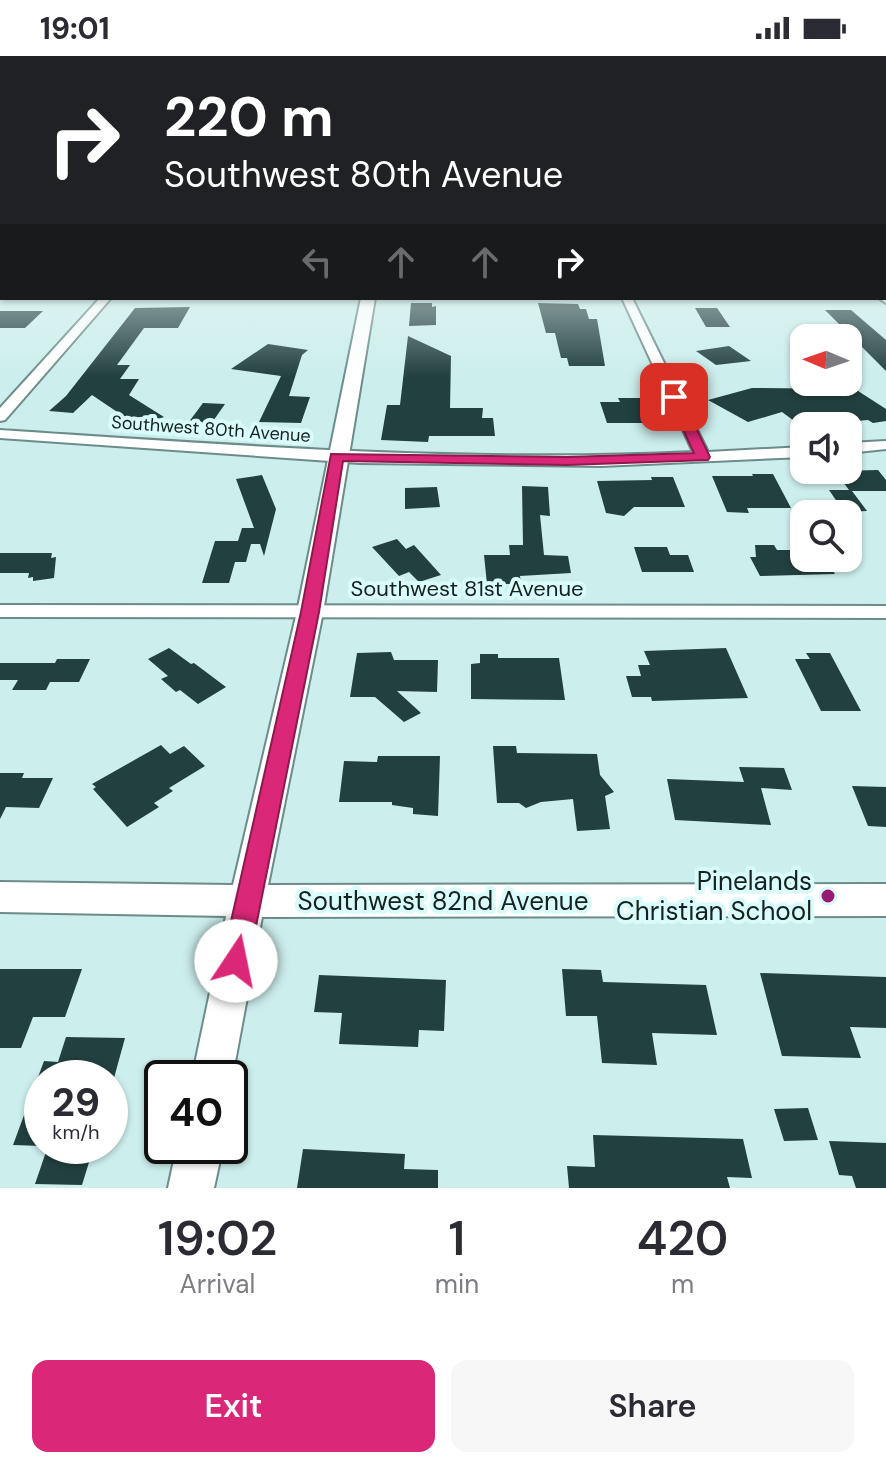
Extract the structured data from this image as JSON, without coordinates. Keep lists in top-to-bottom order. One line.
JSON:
{"streets":{"street":["Southwest 80th Avenue","Southwest 81st Avenue","Southwest 82nd Avenue"]},"places":["Pinelands Christian School"],"north":"left","page":{"status":"19:01","turn":["220 m","Southwest 80th Avenue"],"speed":"29 km/h","limit":"40","eta":["19:02","Arrival","1","min","420","m"],"buttons":["Exit","Share"]}}
